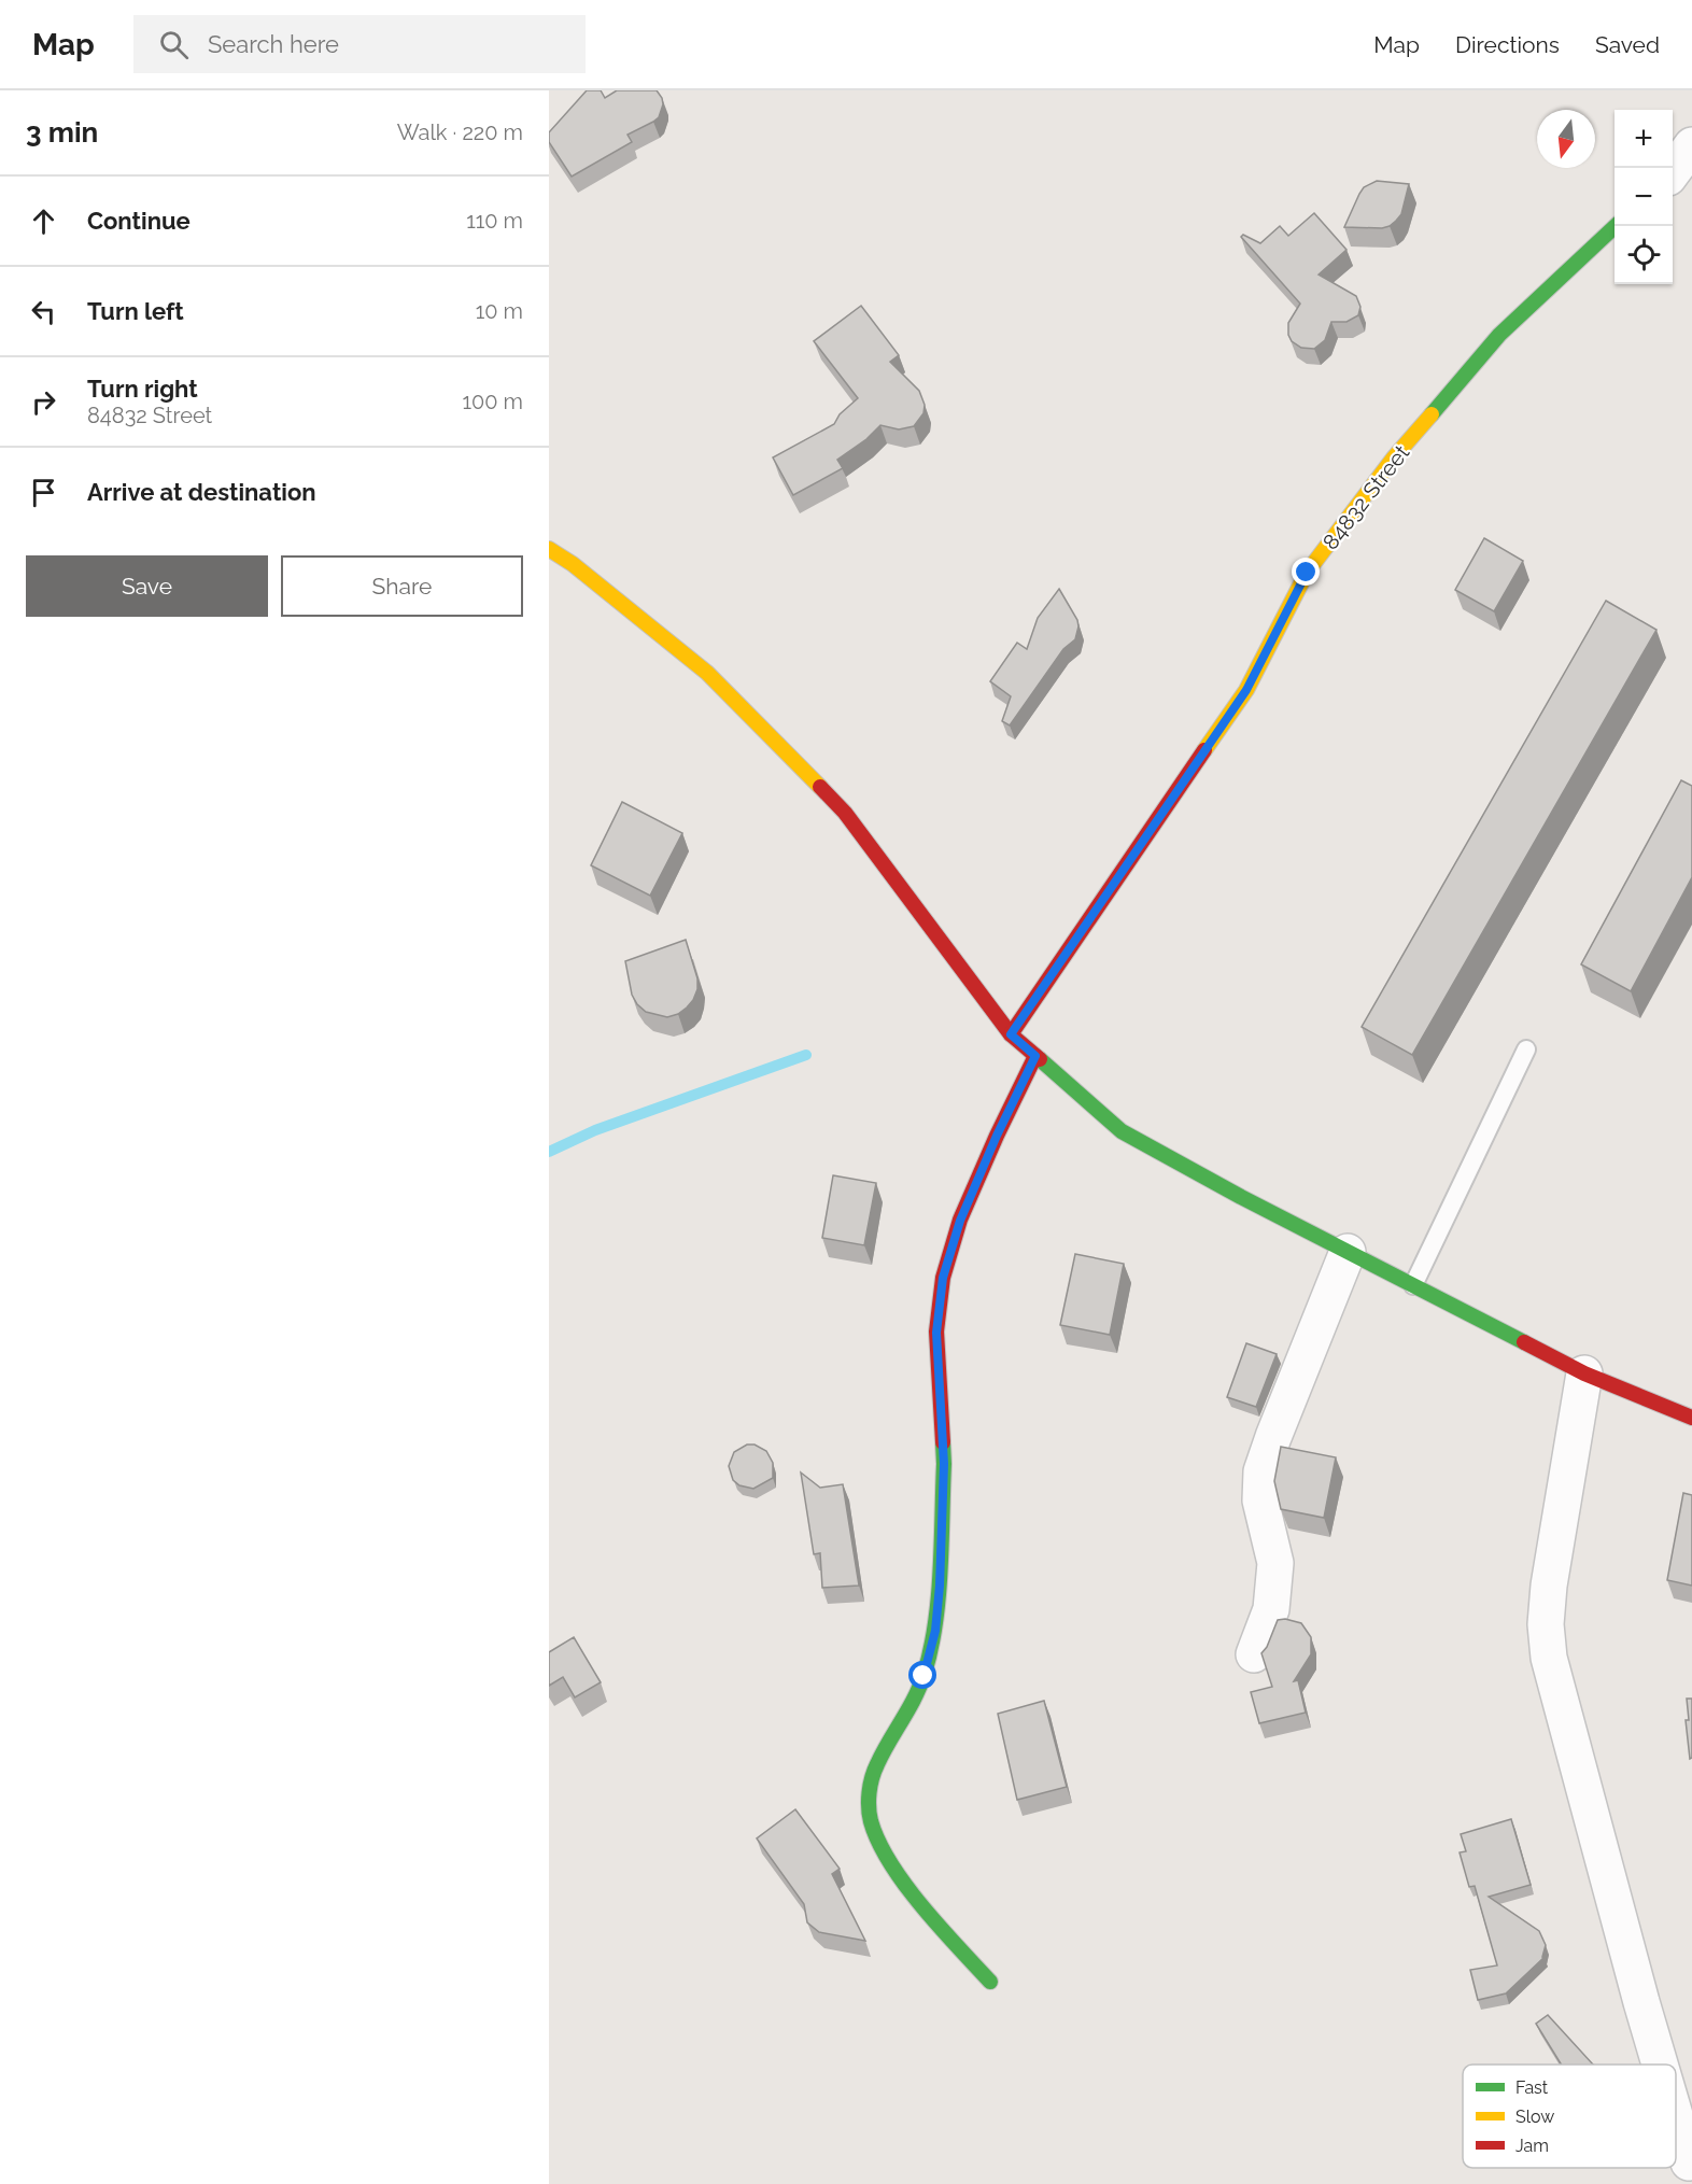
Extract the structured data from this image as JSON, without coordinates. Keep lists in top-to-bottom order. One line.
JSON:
{"streets":{"street":["84832 Street"]},"legend":["Fast","Slow","Jam"],"north":"bottom","page":{"header":"Map","search":"Search here","nav":["Map","Directions","Saved"],"heading":["3 min","Walk · 220 m"],"map_buttons":["+","−"],"list":[["Continue","110 m"],["Turn left","10 m"],["Turn right","84832 Street","100 m"],"Arrive at destination"],"buttons":["Save","Share"]}}
